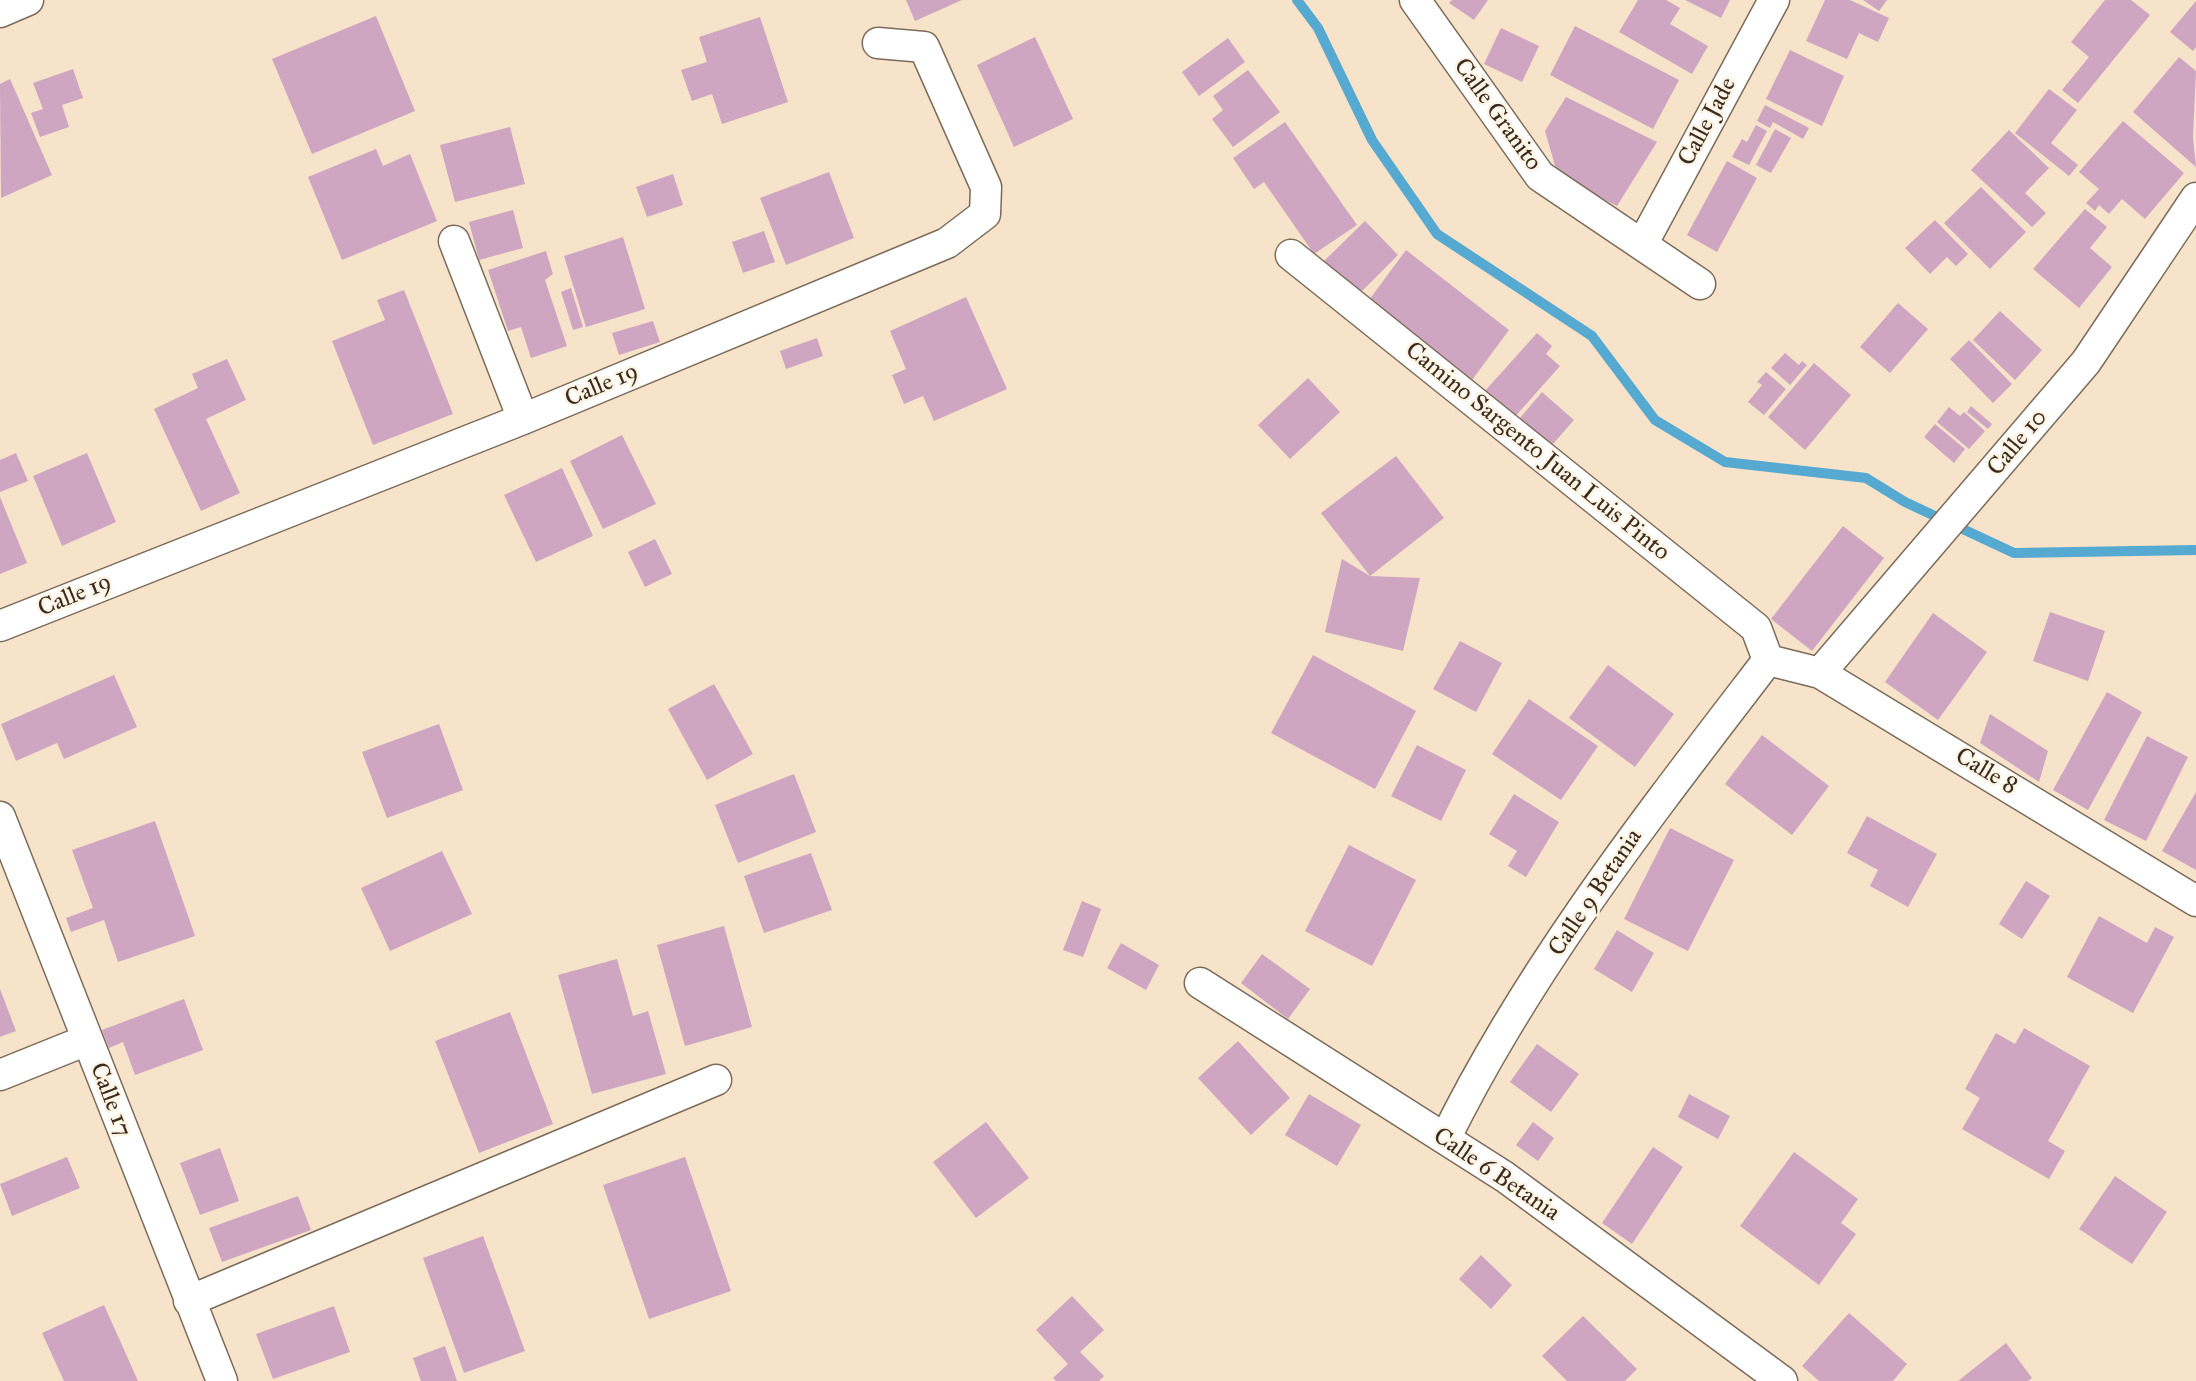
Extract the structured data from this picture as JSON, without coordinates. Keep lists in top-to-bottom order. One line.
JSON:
{"streets":{"street":["Calle Granito","Calle Jade","Calle 19","Calle 10","Camino Sargento Juan Luis Pinto","Calle 8","Calle 9 Betania","Calle 17","Calle 6 Betania"]},"crossings":[["Calle Granito","Calle Jade"],["Calle 10","Calle 8"],["Camino Sargento Juan Luis Pinto","Calle 8"],["Camino Sargento Juan Luis Pinto","Calle 9 Betania"],["Calle 8","Calle 9 Betania"],["Calle 9 Betania","Calle 6 Betania"]]}
